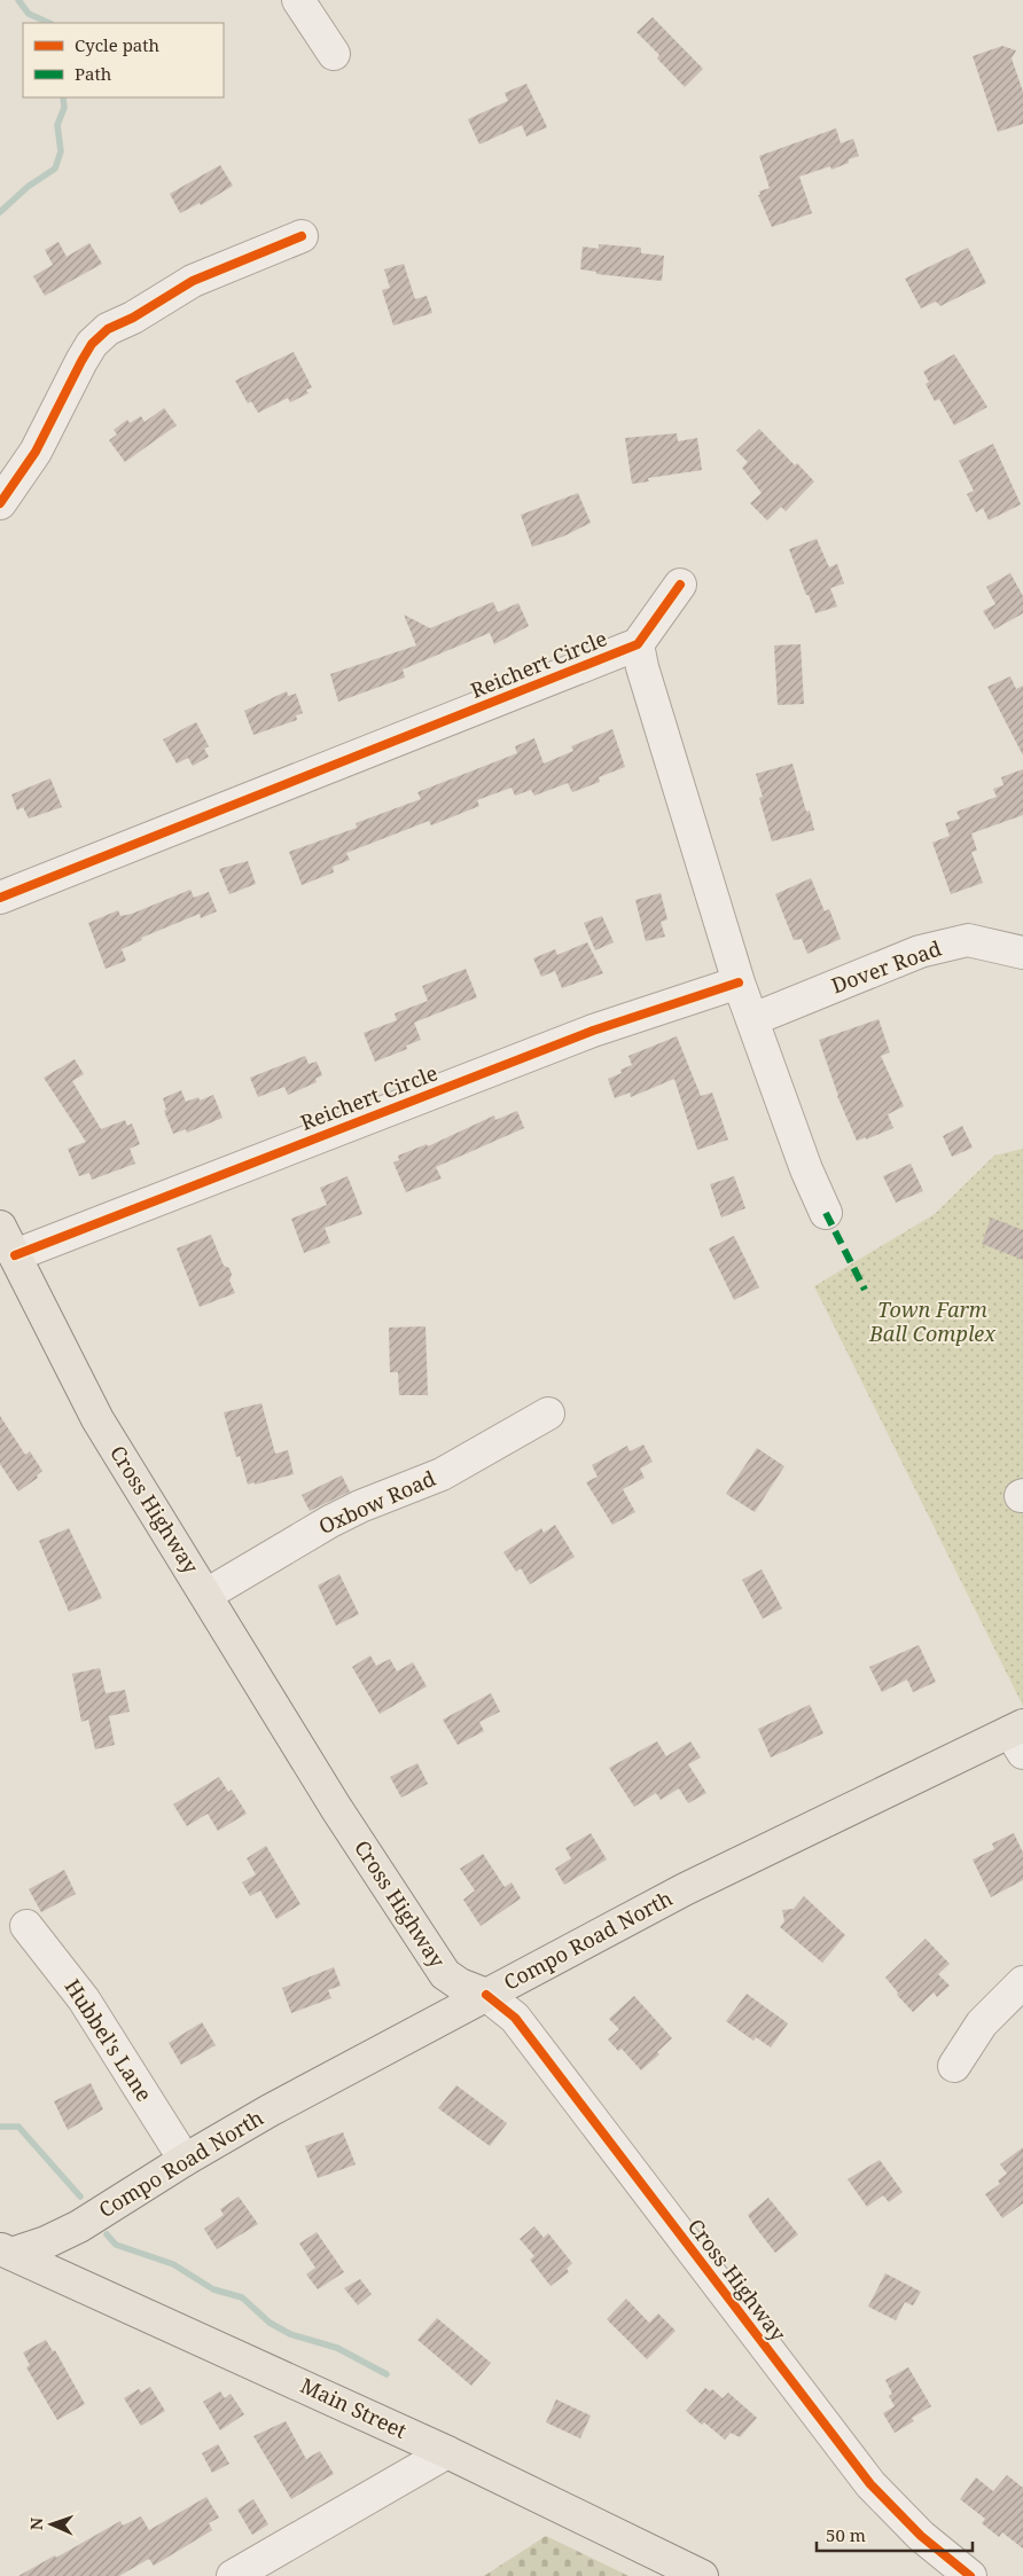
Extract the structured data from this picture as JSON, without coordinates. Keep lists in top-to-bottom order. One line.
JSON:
{"streets":{"main road":["Cross Highway","Compo Road North","Main Street"],"street":["Reichert Circle","Dover Road","Oxbow Road","Hubbel's Lane"]},"crossings":[["Reichert Circle","Dover Road"],["Reichert Circle","Cross Highway"],["Oxbow Road","Cross Highway"],["Cross Highway","Compo Road North"],["Compo Road North","Hubbel's Lane"],["Compo Road North","Main Street"]],"parks":["Town Farm Ball Complex"],"legend":["Cycle path","Path"],"scale_bar":"50 m","north":"left"}
